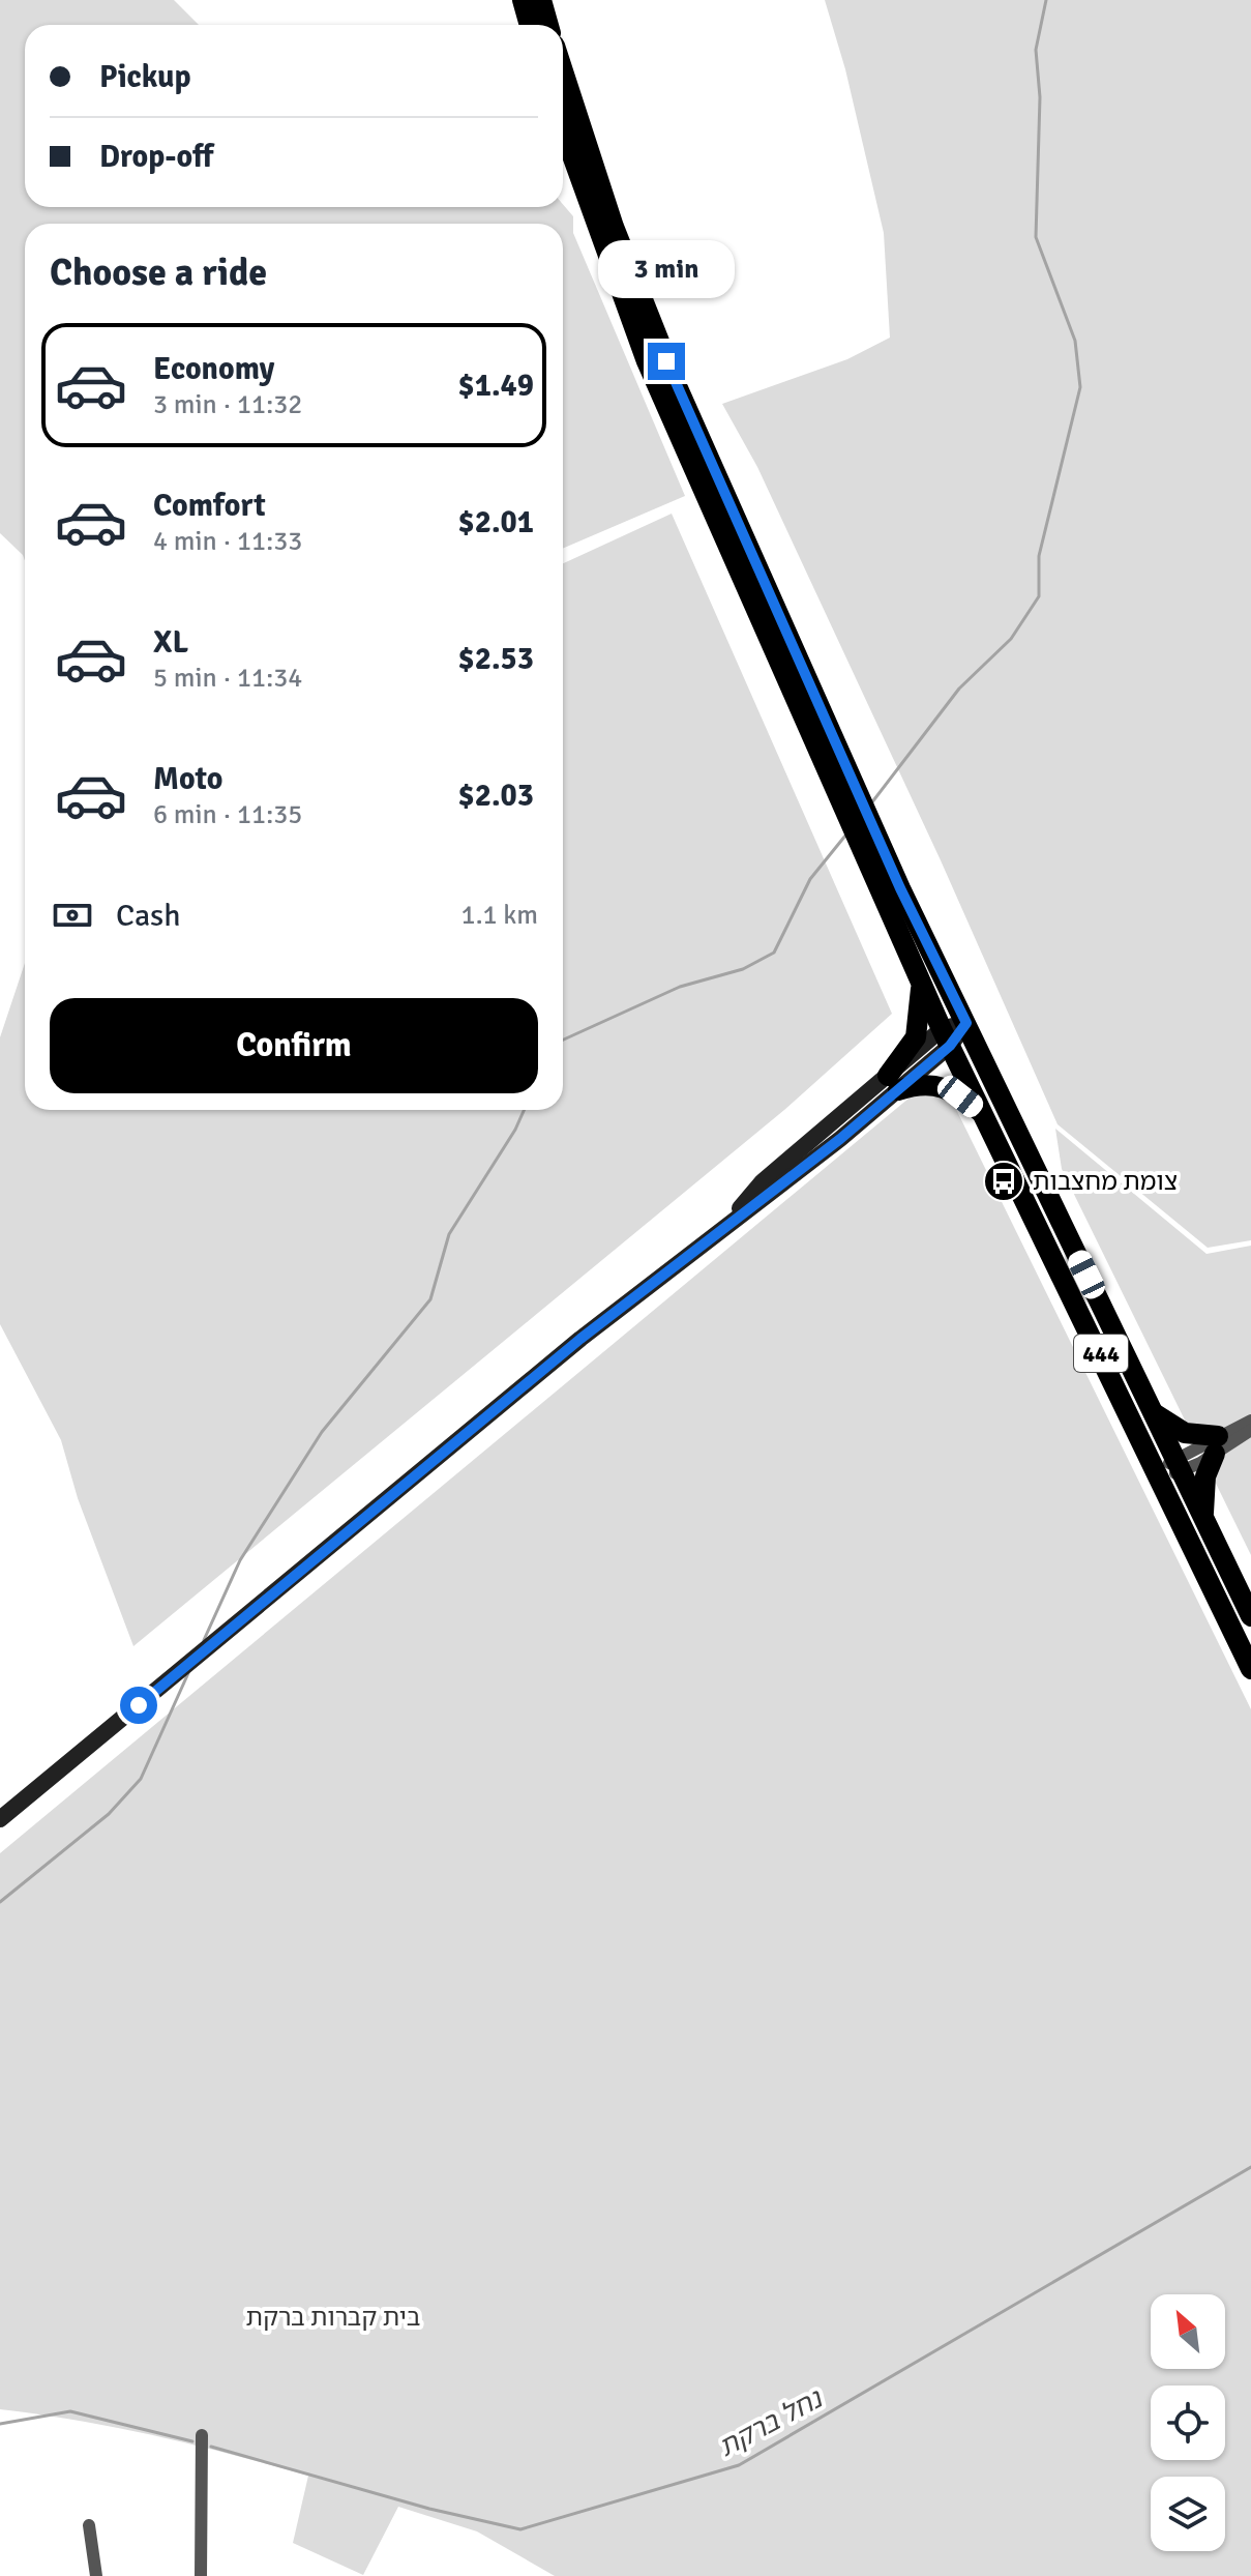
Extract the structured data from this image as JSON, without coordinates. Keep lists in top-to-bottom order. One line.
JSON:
{"streets":{"main road":["444"]},"water":["נחל ברקת"],"parks":["בית קברות ברקת"],"places":{"bus stop":["צומת מחצבות"]},"north":"top left","page":{"banner":["Pickup","Drop-off"],"heading":"Choose a ride","bubble":"3 min","list":[{"name":"Economy","note":"3 min · 11:32","value":"$1.49"},{"name":"Comfort","note":"4 min · 11:33","value":"$2.01"},{"name":"XL","note":"5 min · 11:34","value":"$2.53"},{"name":"Moto","note":"6 min · 11:35","value":"$2.03"}],"pay":["Cash","1.1 km"],"buttons":"Confirm"}}
